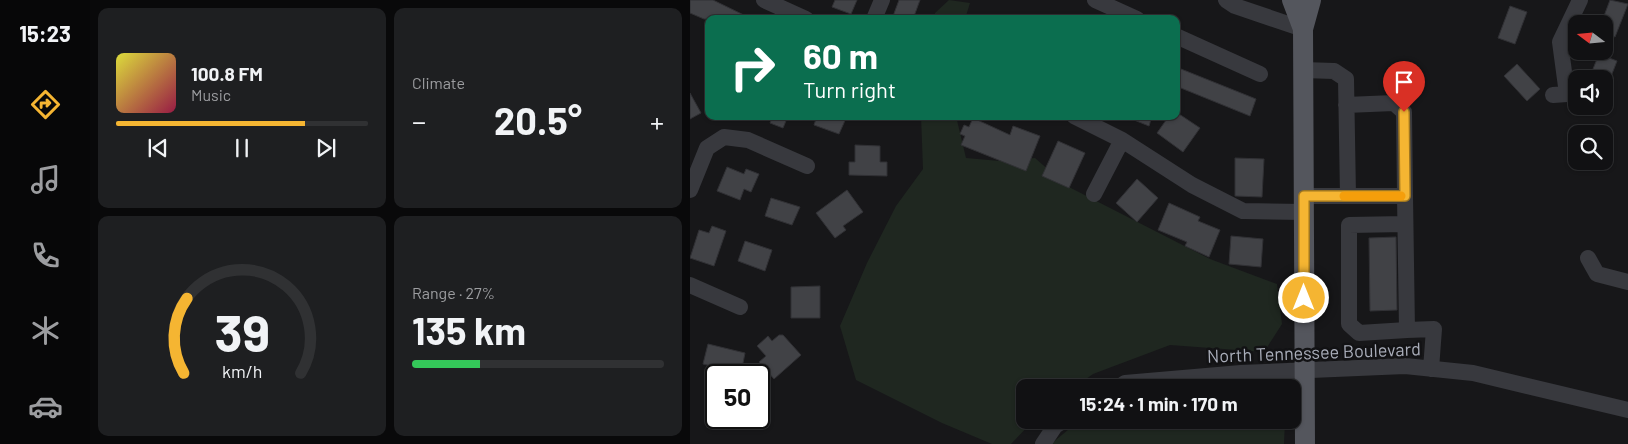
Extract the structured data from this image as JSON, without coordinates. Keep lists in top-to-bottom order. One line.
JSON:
{"streets":{"street":["North Tennessee Boulevard"]},"north":"left","page":{"tabs":"15:23","tile":["Climate",["Range · 27%","135 km"]],"turn":["60 m","Turn right"],"song":["100.8 FM","Music"],"heat":["−","20.5°","+"],"limit":"50","trip":"15:24 · 1 min · 170 m","gauge":["39","km/h"]}}
